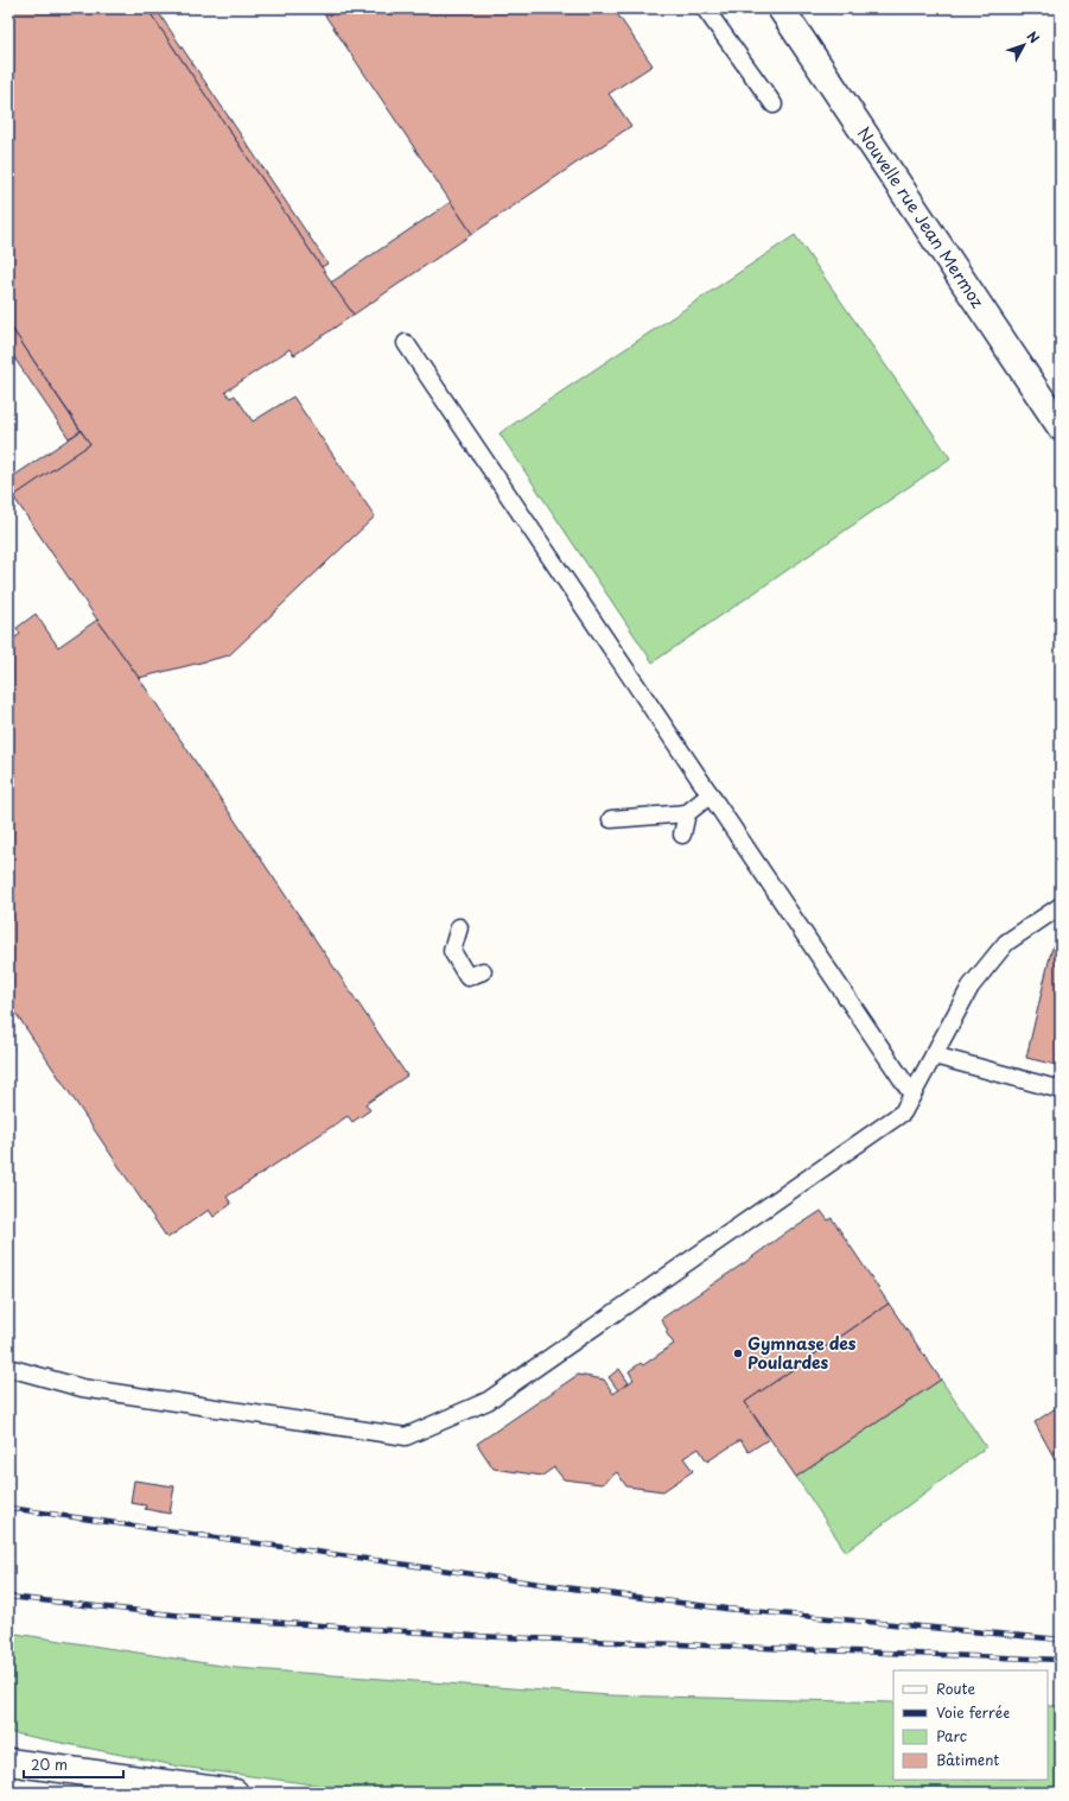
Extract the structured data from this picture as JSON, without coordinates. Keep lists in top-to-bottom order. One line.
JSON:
{"streets":{"main road":["Nouvelle rue Jean Mermoz"]},"places":["Gymnase des Poulardes"],"legend":["Route","Voie ferrée","Parc","Bâtiment"],"scale_bar":"20 m","north":"top right"}
